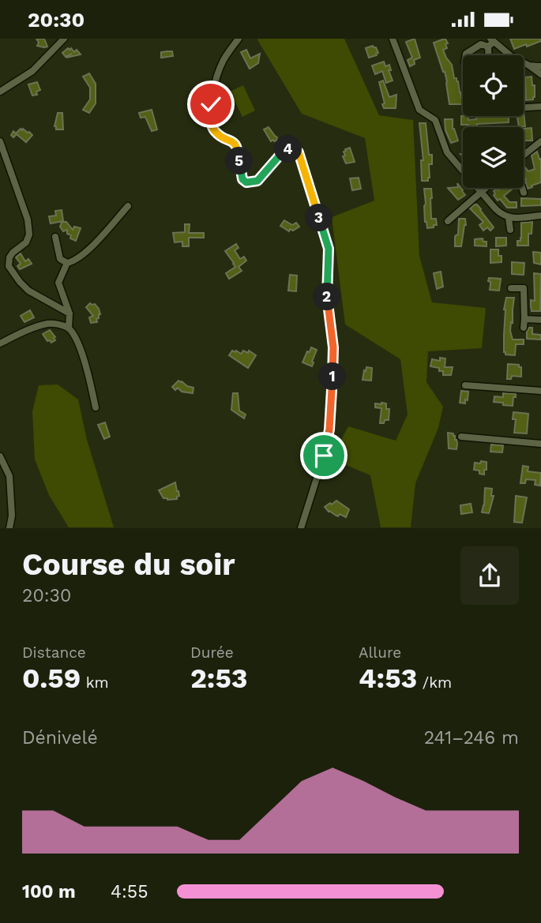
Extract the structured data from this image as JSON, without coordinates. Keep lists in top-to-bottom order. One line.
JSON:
{"page":{"status":"20:30","pins":["4","5","3","2","1"],"heading":["Course du soir","20:30"],"stats":[["Distance","0.59 km"],["Durée","2:53"],["Allure","4:53 /km"]],"chart":["Dénivelé","241–246 m"],"list":[{"name":"100 m","note":"4:55"}]}}
